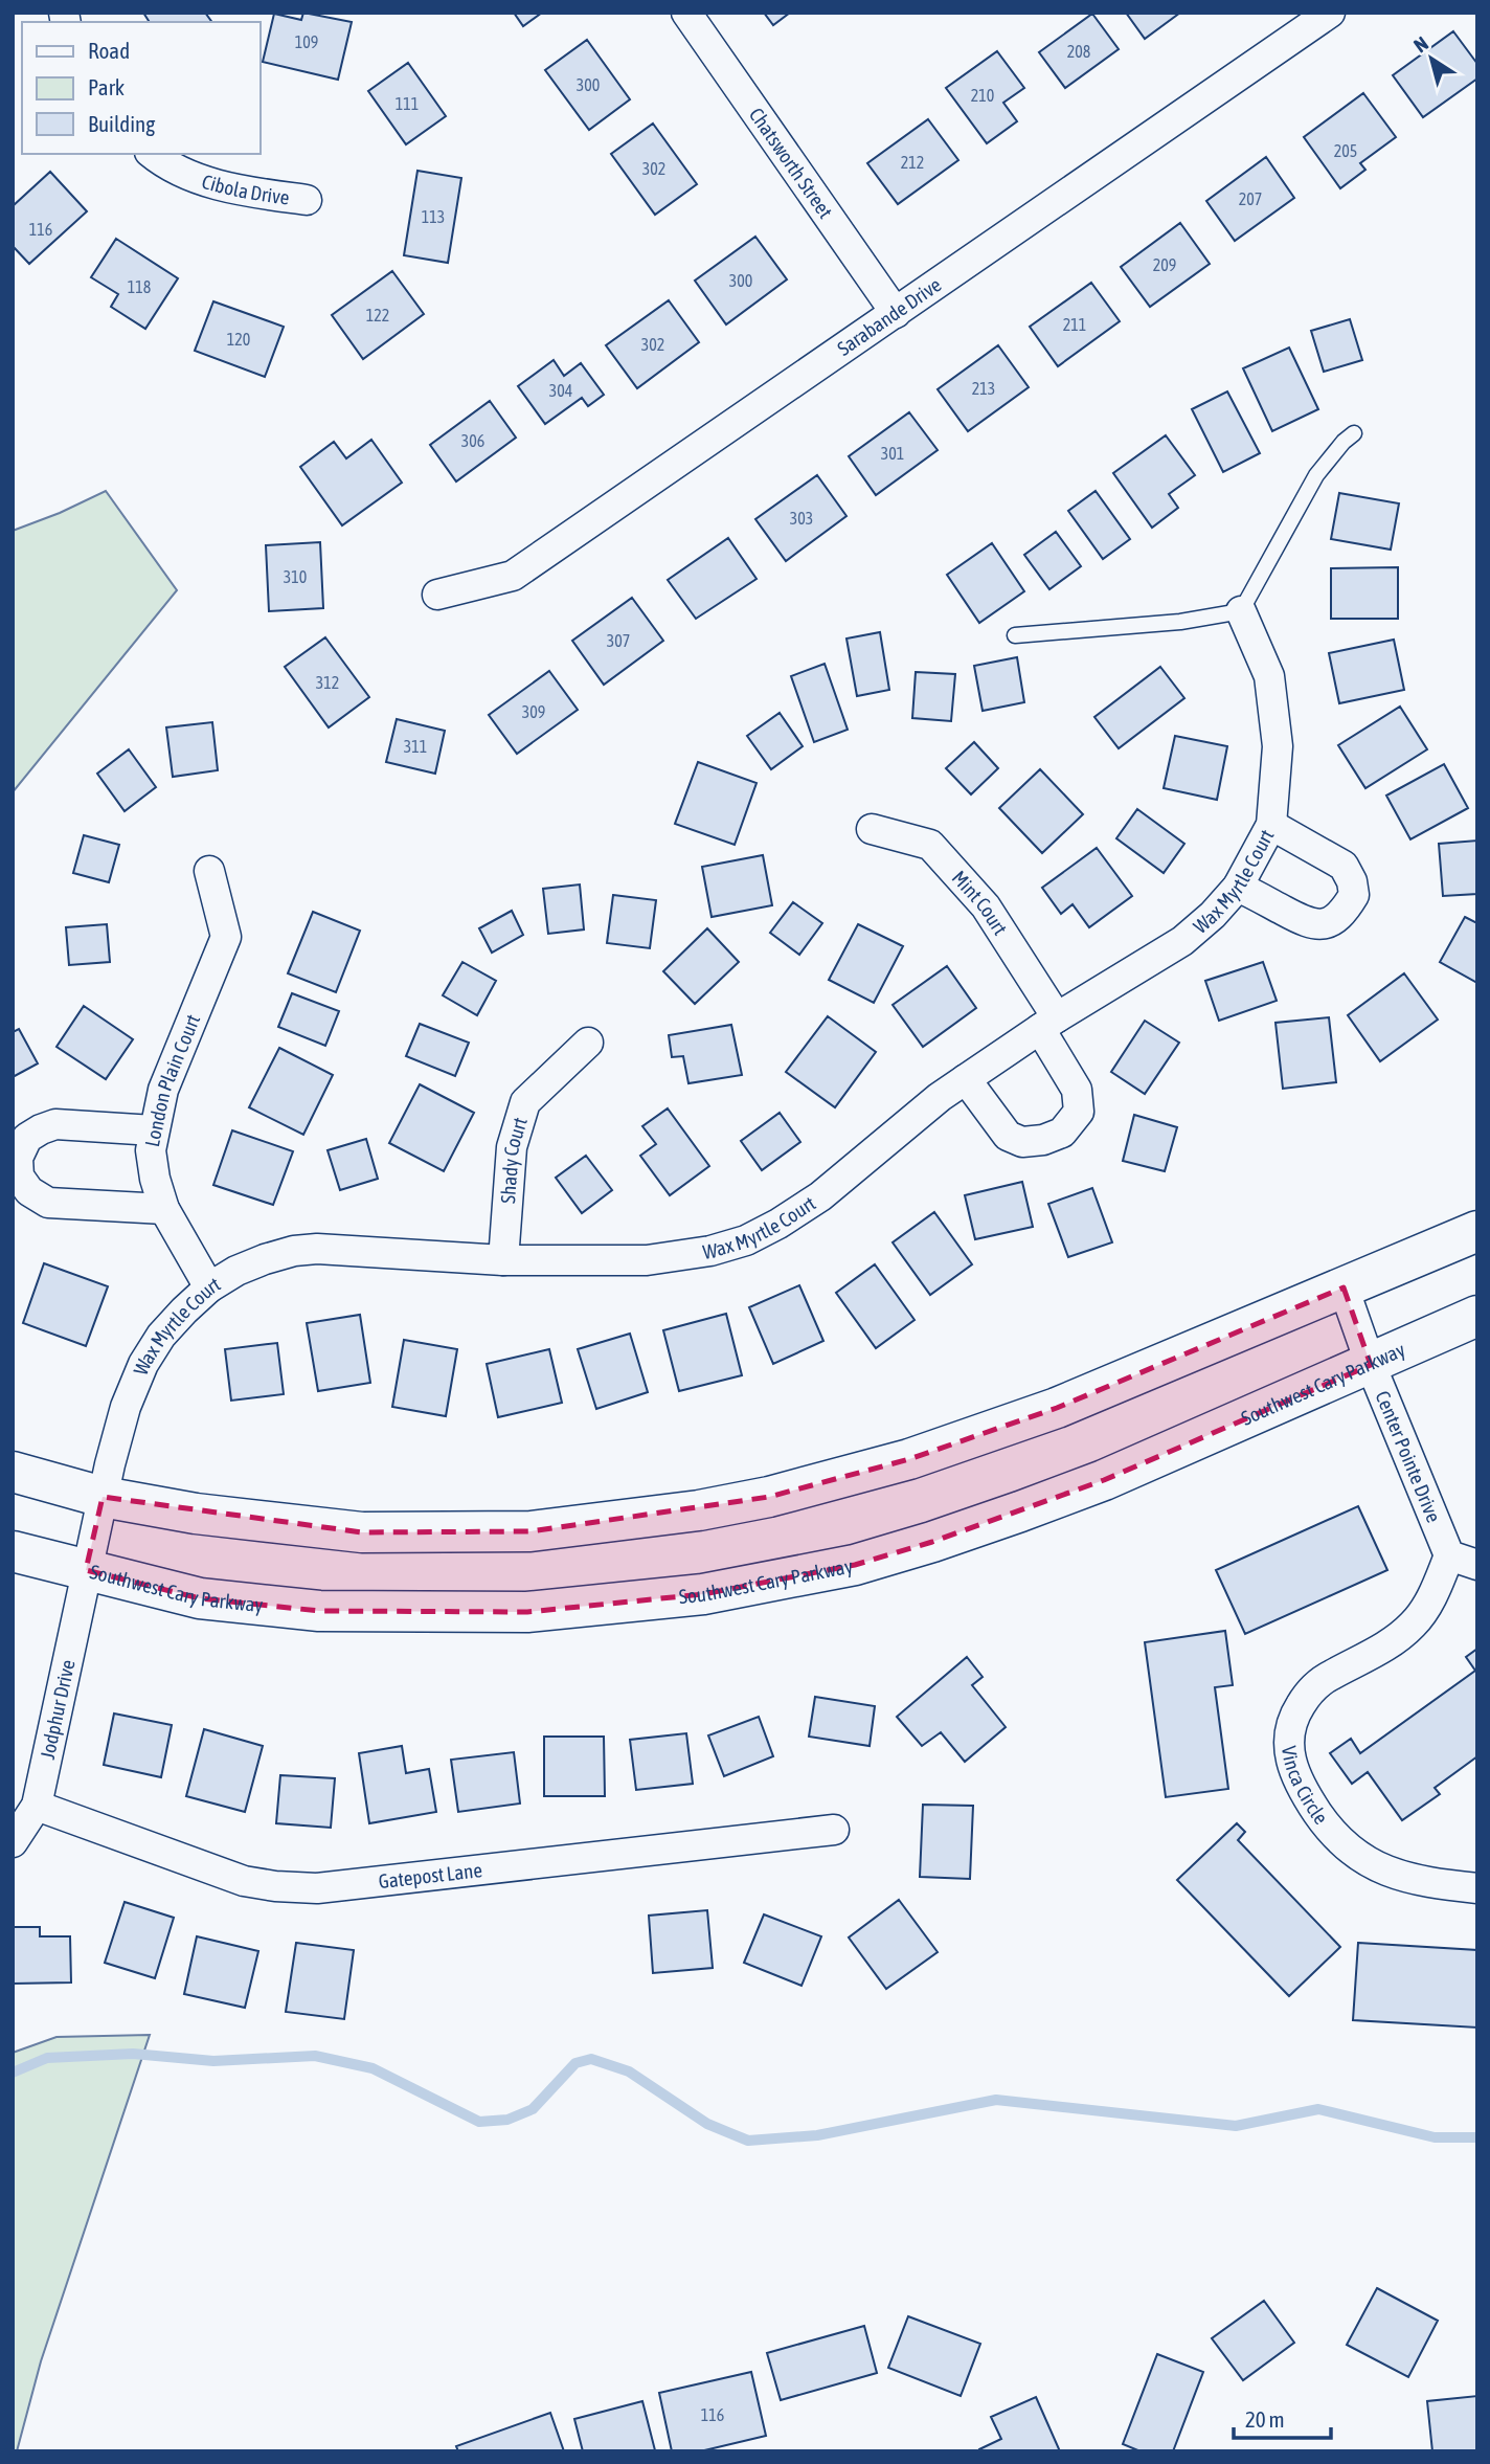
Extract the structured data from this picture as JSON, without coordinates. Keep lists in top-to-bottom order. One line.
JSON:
{"streets":{"main road":["Southwest Cary Parkway"],"street":["Chatsworth Street","Cibola Drive","Sarabande Drive","Wax Myrtle Court","Mint Court","London Plain Court","Shady Court","Center Pointe Drive","Jodphur Drive","Vinca Circle","Gatepost Lane"]},"crossings":[["Chatsworth Street","Sarabande Drive"],["Wax Myrtle Court","Mint Court"],["Wax Myrtle Court","London Plain Court"],["Wax Myrtle Court","Shady Court"],["Wax Myrtle Court","Southwest Cary Parkway"],["Wax Myrtle Court","Jodphur Drive"],["Southwest Cary Parkway","Center Pointe Drive"],["Southwest Cary Parkway","Jodphur Drive"],["Center Pointe Drive","Vinca Circle"],["Jodphur Drive","Gatepost Lane"]],"house_numbers":["109","208","300","210","111","205","212","302","207","113","116","209","300","118","122","211","120","302","213","304","306","301","303","310","307","312","309","311","116"],"legend":["Road","Park","Building"],"scale_bar":"20 m","north":"top left"}
